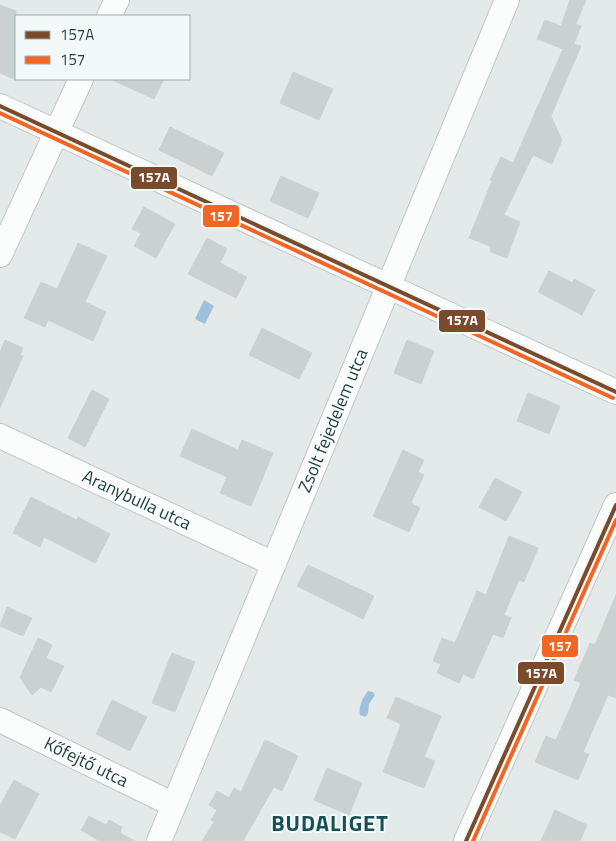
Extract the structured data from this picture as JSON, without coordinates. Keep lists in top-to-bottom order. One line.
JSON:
{"streets":{"street":["Zsolt fejedelem utca","Aranybulla utca","Kőfejtő utca"]},"crossings":[["Zsolt fejedelem utca","Aranybulla utca"],["Zsolt fejedelem utca","Kőfejtő utca"]],"districts":["BUDALIGET"],"lines":["transit line 157A","transit line 157"],"legend":["157A","157"]}
